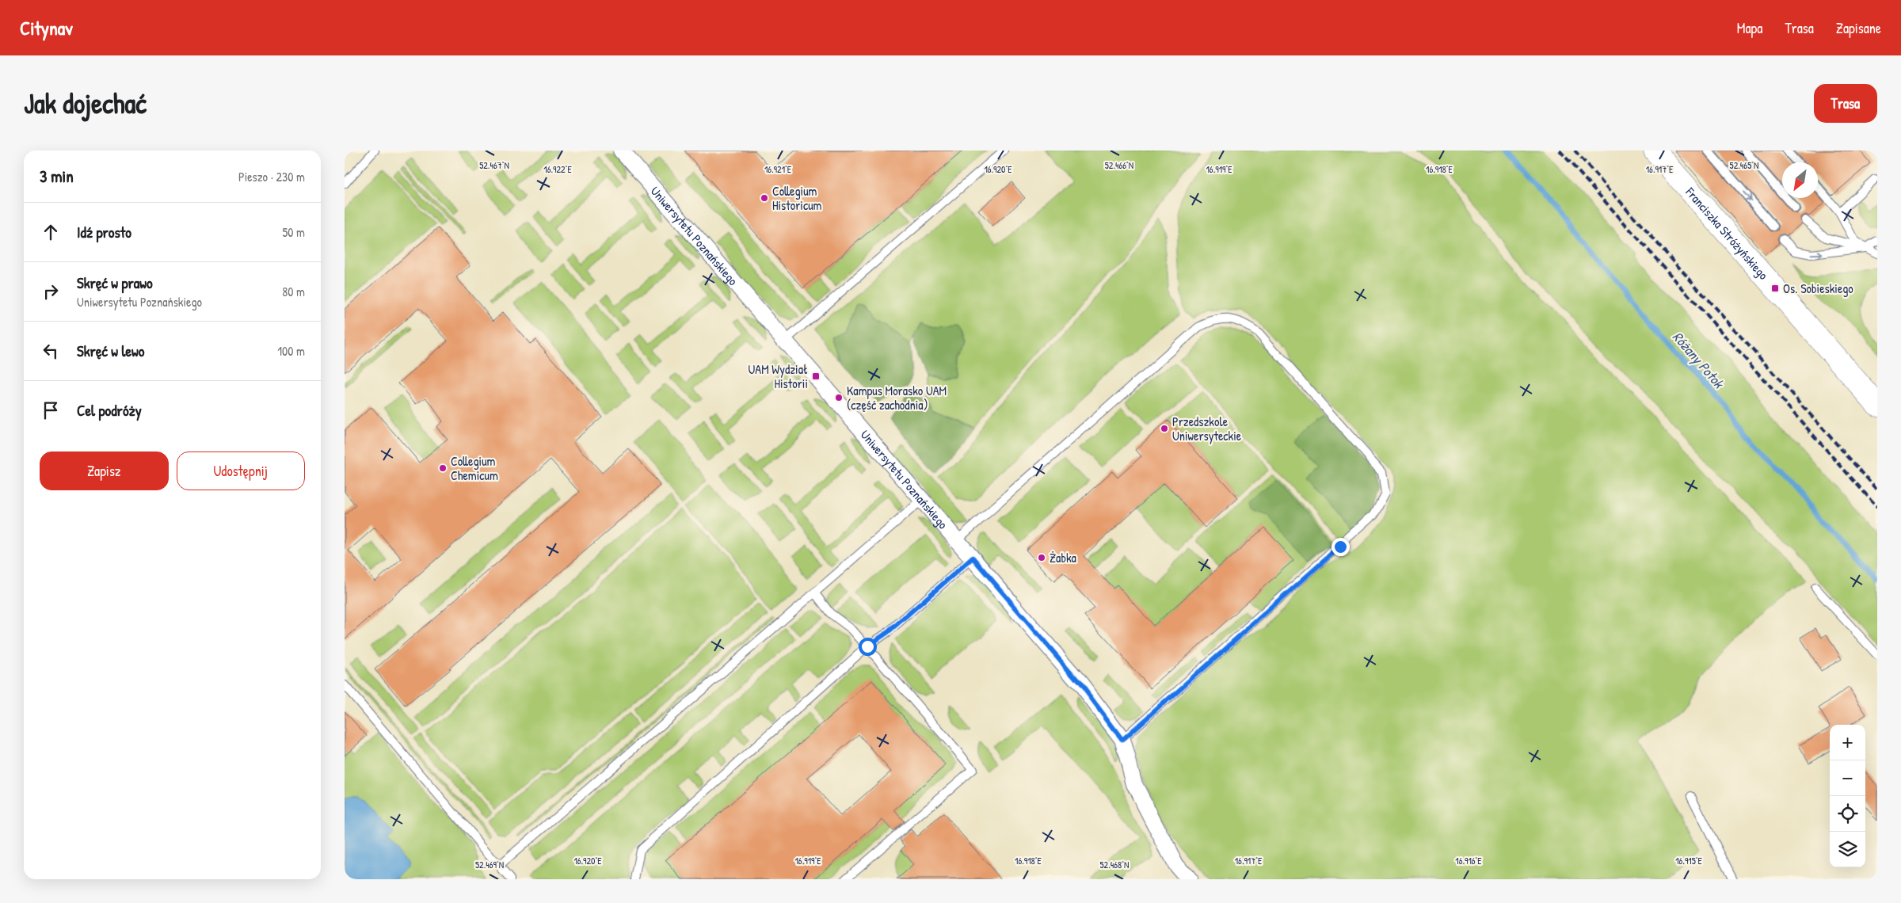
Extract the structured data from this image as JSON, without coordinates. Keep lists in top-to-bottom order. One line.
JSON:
{"streets":{"street":["Franciszka Stróżyńskiego","Uniwersytetu Poznańskiego"]},"water":["Różany Potok"],"places":{"other":["Collegium Historicum","Kampus Morasko UAM (część zachodnia)","Przedszkole Uniwersyteckie","Collegium Chemicum","Żabka"],"transit":["Os. Sobieskiego","UAM Wydział Historii"]},"north":"bottom left","page":{"header":"Citynav","nav":["Mapa","Trasa","Zapisane"],"buttons":["Trasa",["Zapisz","Udostępnij"]],"title":"Jak dojechać","heading":["3 min","Pieszo · 230 m"],"list":[["Idź prosto","50 m"],["Skręć w prawo","Uniwersytetu Poznańskiego","80 m"],["Skręć w lewo","100 m"],"Cel podróży"],"map_buttons":["+","−"]},"coordinates":["52.467°N","52.466°N","52.465°N","16.922°E","16.921°E","16.920°E","16.919°E","16.918°E","16.917°E","16.916°E","16.915°E","52.469°N","52.468°N"]}
